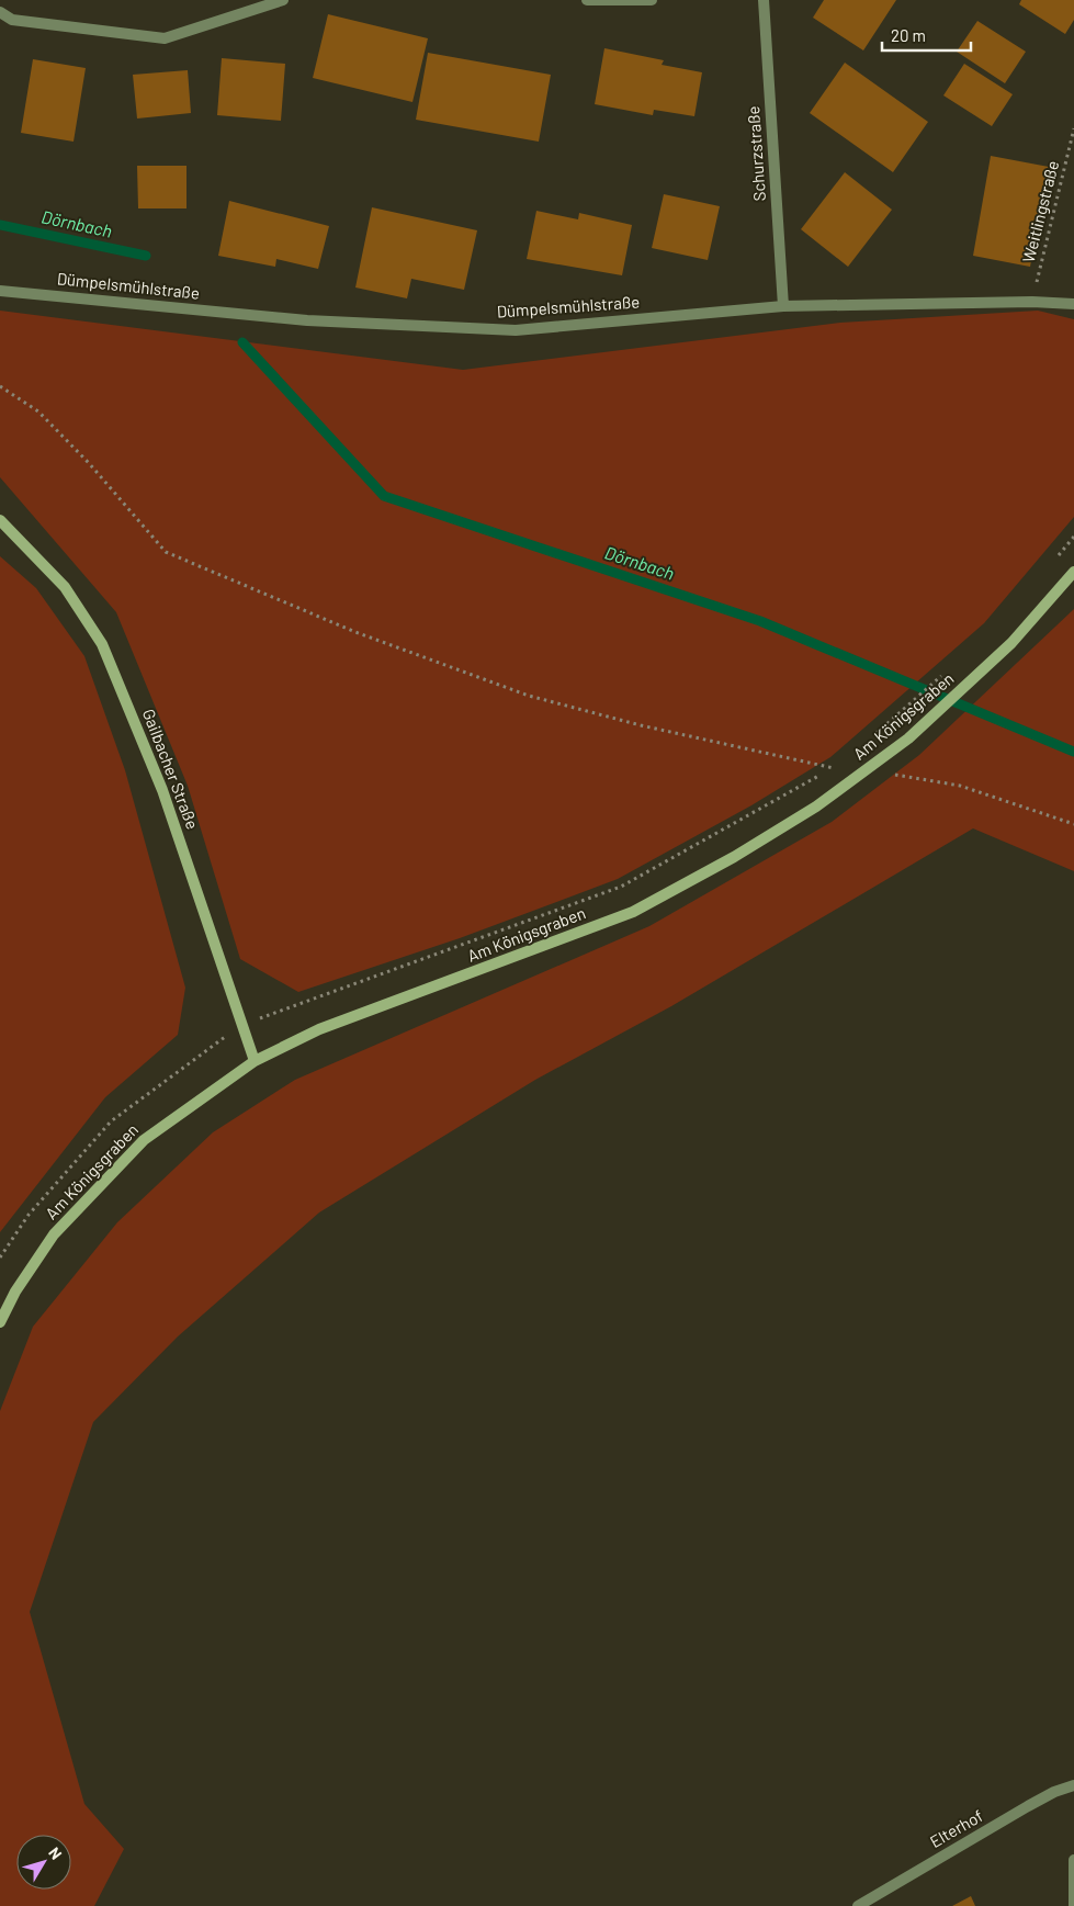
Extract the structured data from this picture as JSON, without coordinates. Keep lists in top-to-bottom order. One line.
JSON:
{"streets":{"street":["Schurzstraße","Dümpelsmühlstraße","Am Königsgraben","Gailbacher Straße","Elterhof"],"path":["Weitlingstraße"]},"crossings":[["Schurzstraße","Dümpelsmühlstraße"],["Weitlingstraße","Dümpelsmühlstraße"],["Am Königsgraben","Gailbacher Straße"]],"water":["Dörnbach"],"scale_bar":"20 m","north":"top right"}
